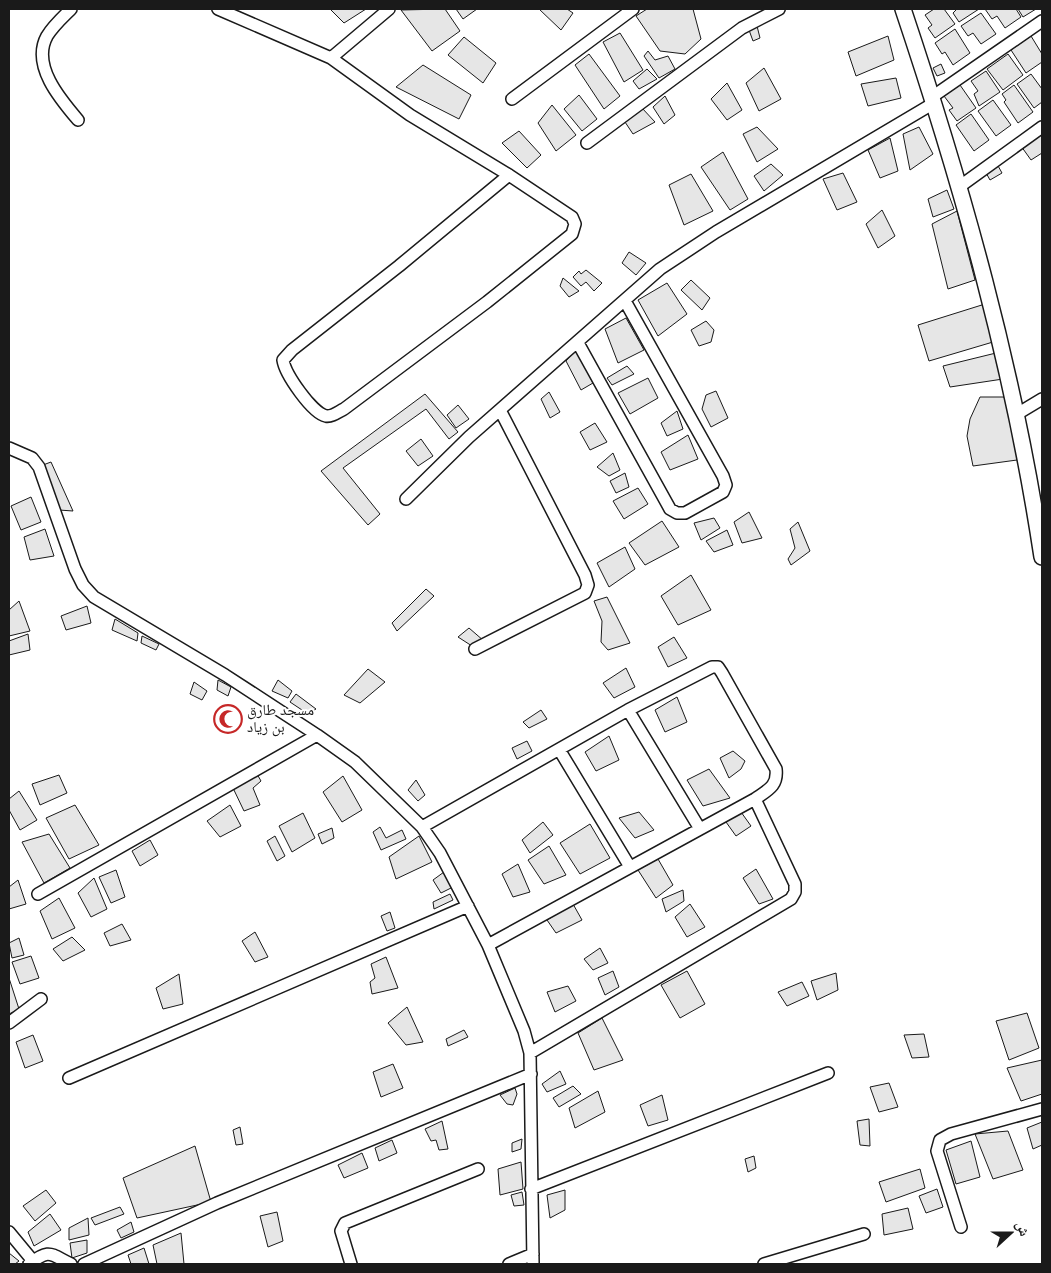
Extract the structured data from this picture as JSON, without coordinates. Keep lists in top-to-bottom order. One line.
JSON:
{"places":{"mosque":["مسجد طارق بن زياد"]},"north":"right"}
